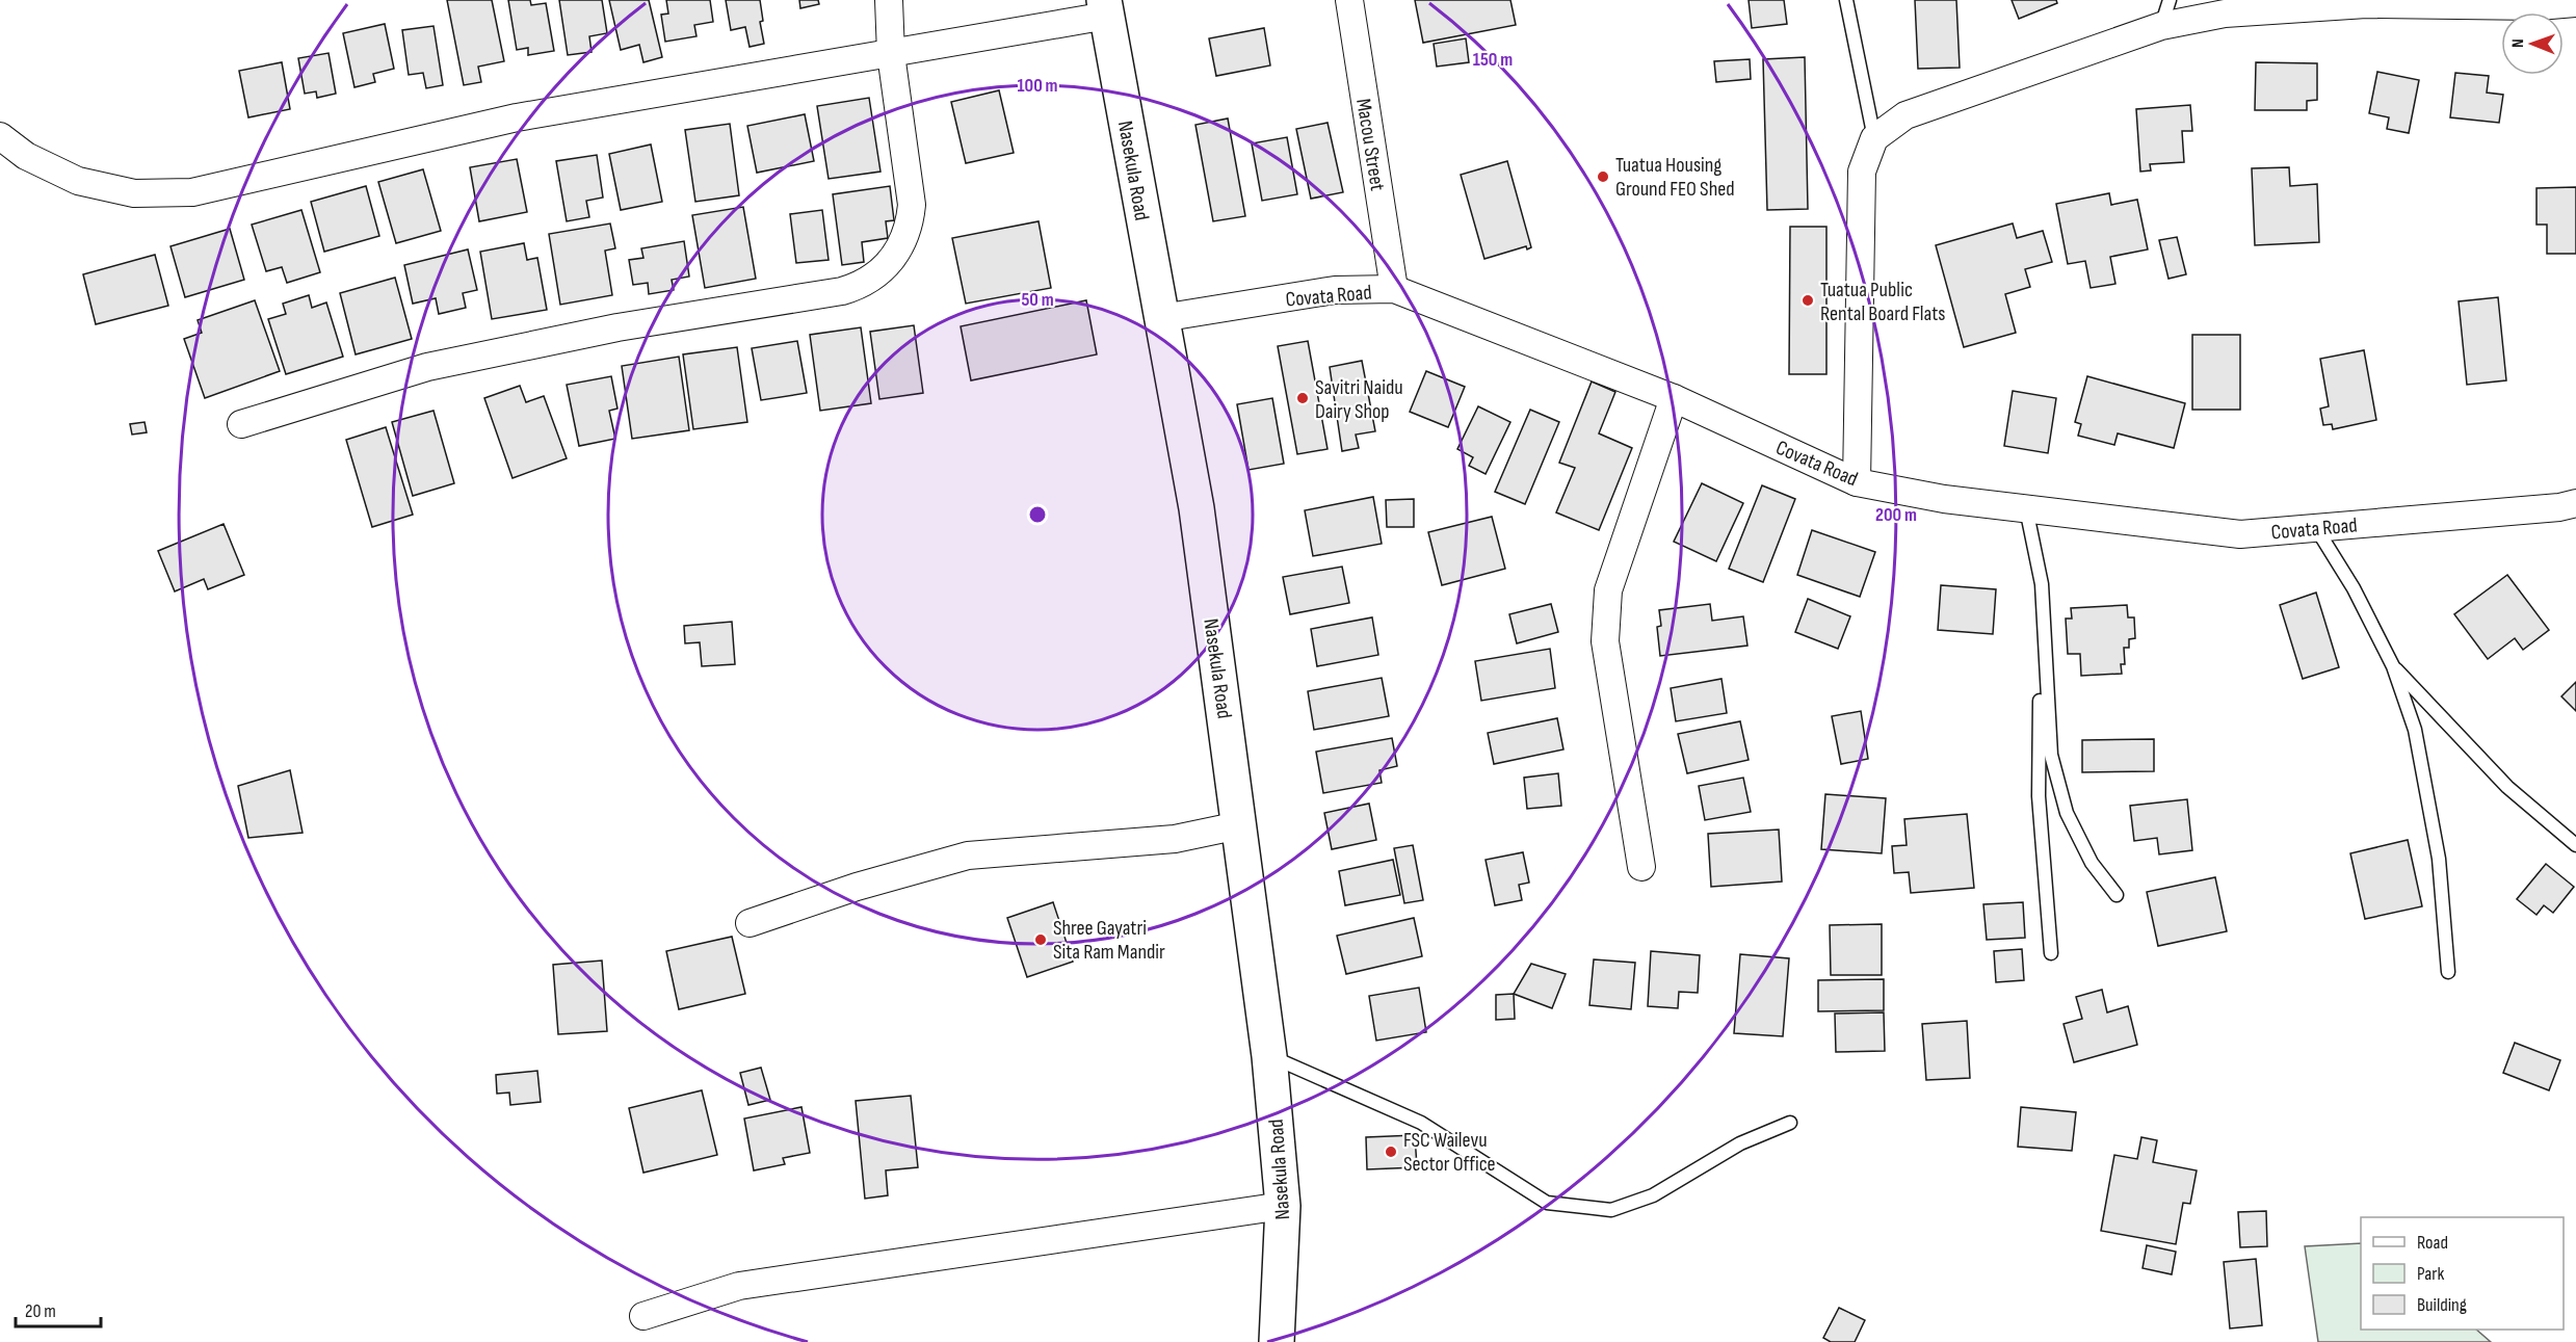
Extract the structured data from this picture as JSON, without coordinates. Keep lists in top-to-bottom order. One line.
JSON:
{"streets":{"main road":["Nasekula Road"],"street":["Macou Street","Covata Road"]},"crossings":[["Macou Street","Covata Road"],["Nasekula Road","Covata Road"]],"places":["Tuatua Housing Ground FEO Shed","Tuatua Public Rental Board Flats","Savitri Naidu Dairy Shop","Shree Gayatri Sita Ram Mandir","FSC Wailevu Sector Office"],"legend":["Road","Park","Building"],"scale_bar":"20 m","north":"left","rings":["150 m","100 m","50 m","200 m"]}
